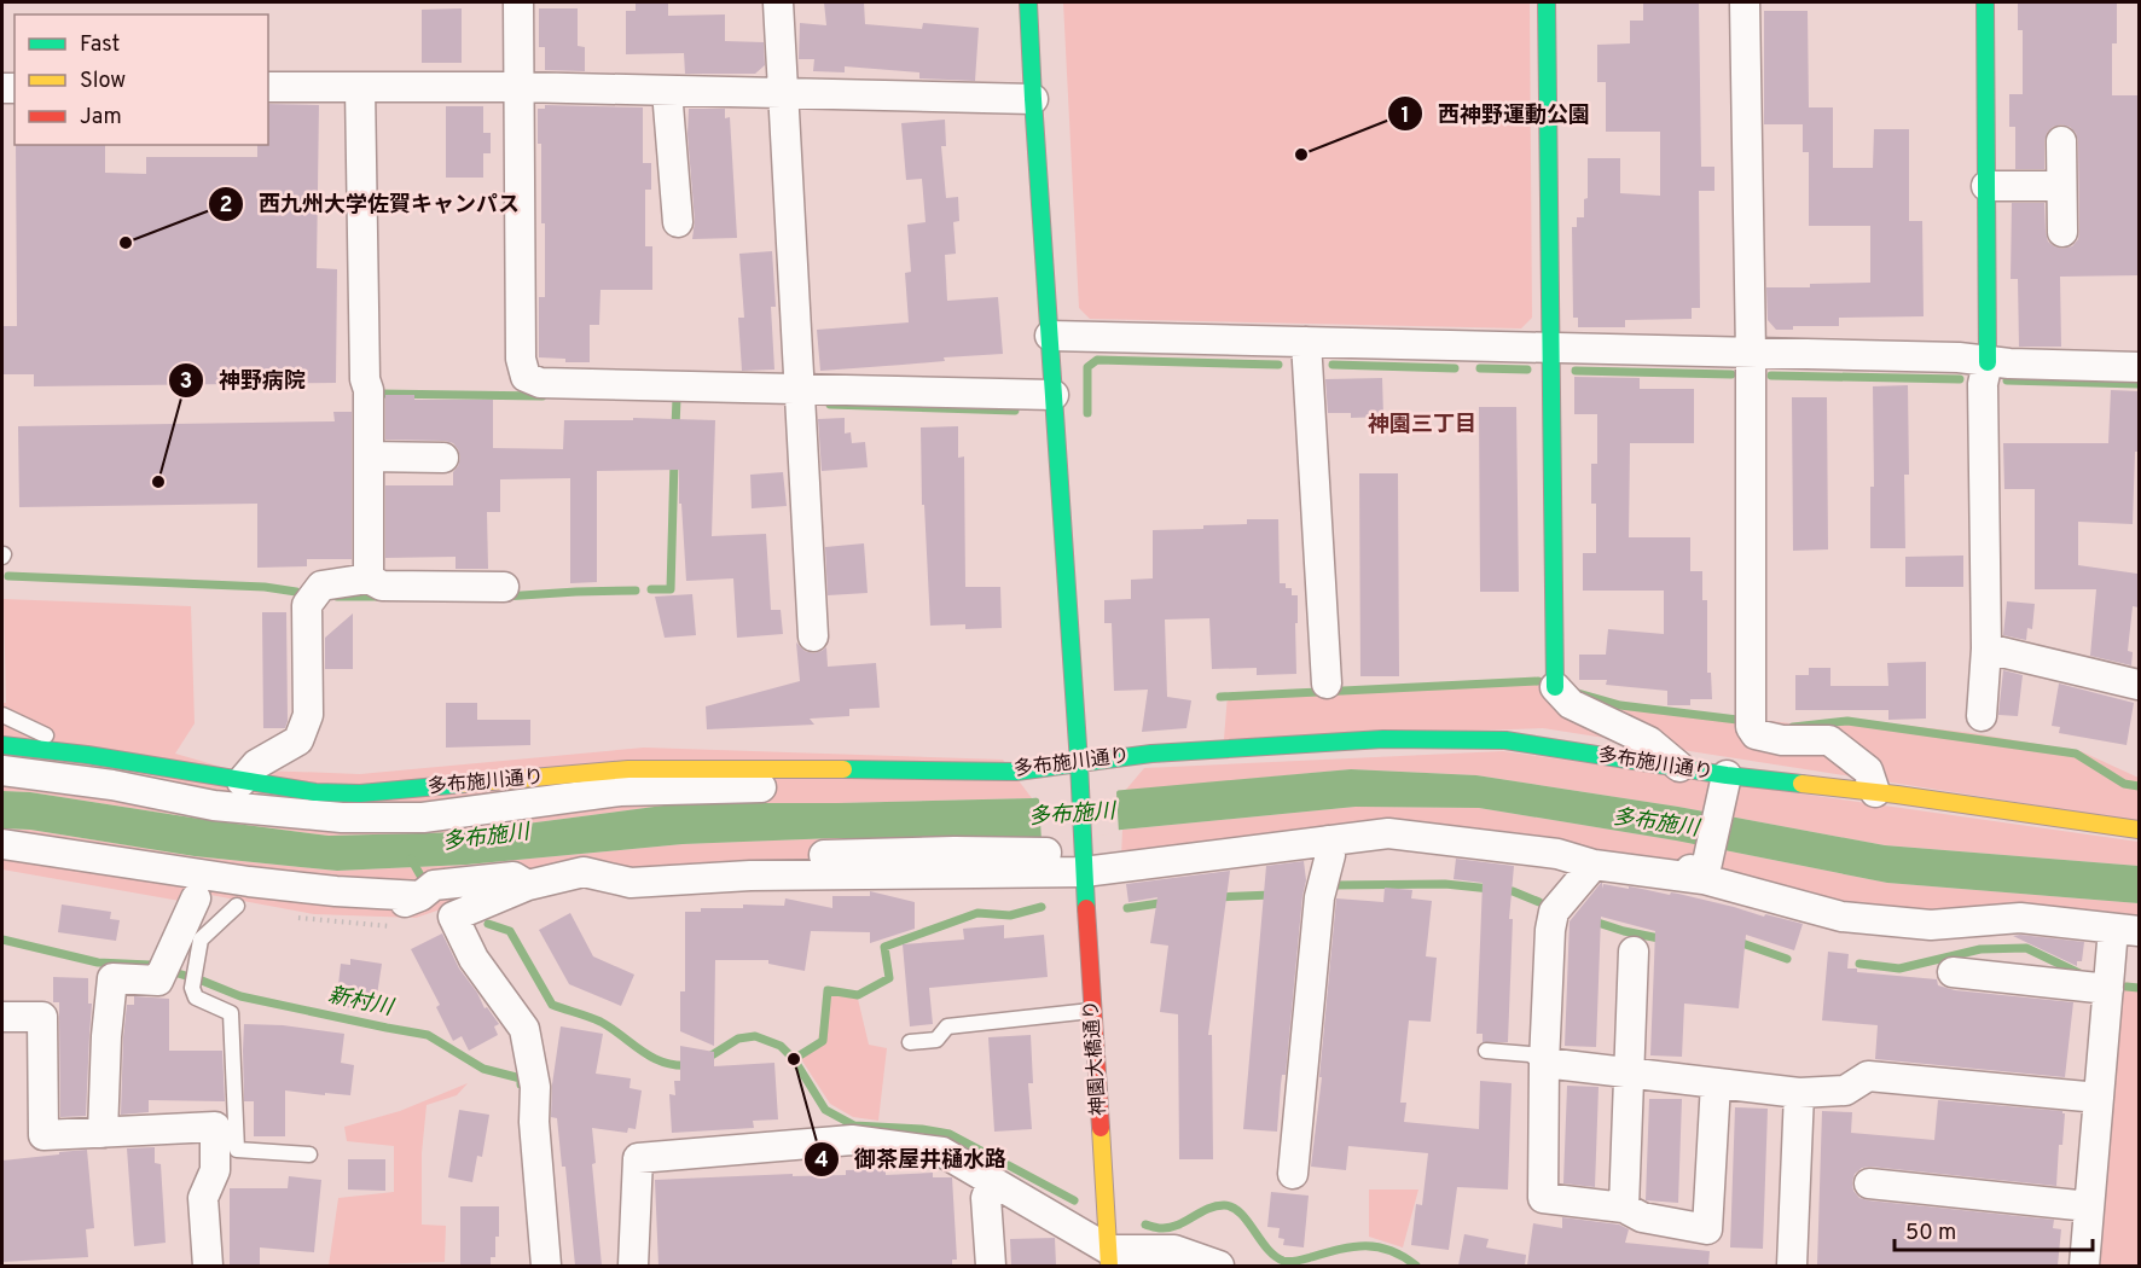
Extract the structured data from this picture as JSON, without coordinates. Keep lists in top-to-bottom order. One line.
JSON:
{"streets":{"street":["多布施川通り","神園大橋通り"]},"crossings":[["多布施川通り","神園大橋通り"]],"districts":["神園三丁目"],"water":["多布施川","新村川"],"places":["西神野運動公園","西九州大学佐賀キャンパス","神野病院","御茶屋井樋水路"],"legend":["Fast","Slow","Jam"],"scale_bar":"50 m"}
